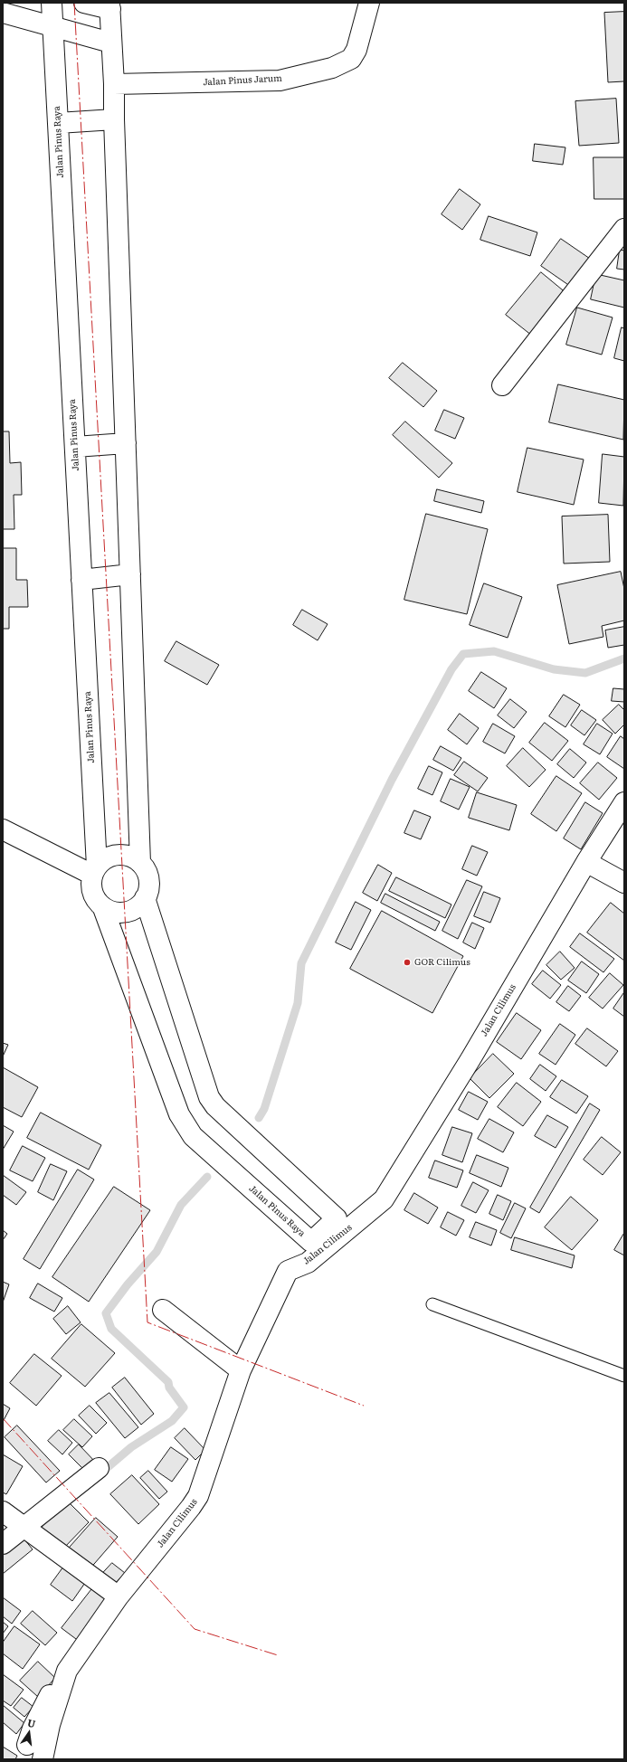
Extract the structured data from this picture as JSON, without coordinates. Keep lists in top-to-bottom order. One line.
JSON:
{"streets":{"street":["Jalan Pinus Jarum","Jalan Pinus Raya","Jalan Cilimus"]},"crossings":[["Jalan Pinus Jarum","Jalan Pinus Raya"]],"places":["GOR Cilimus"],"north":"top"}
